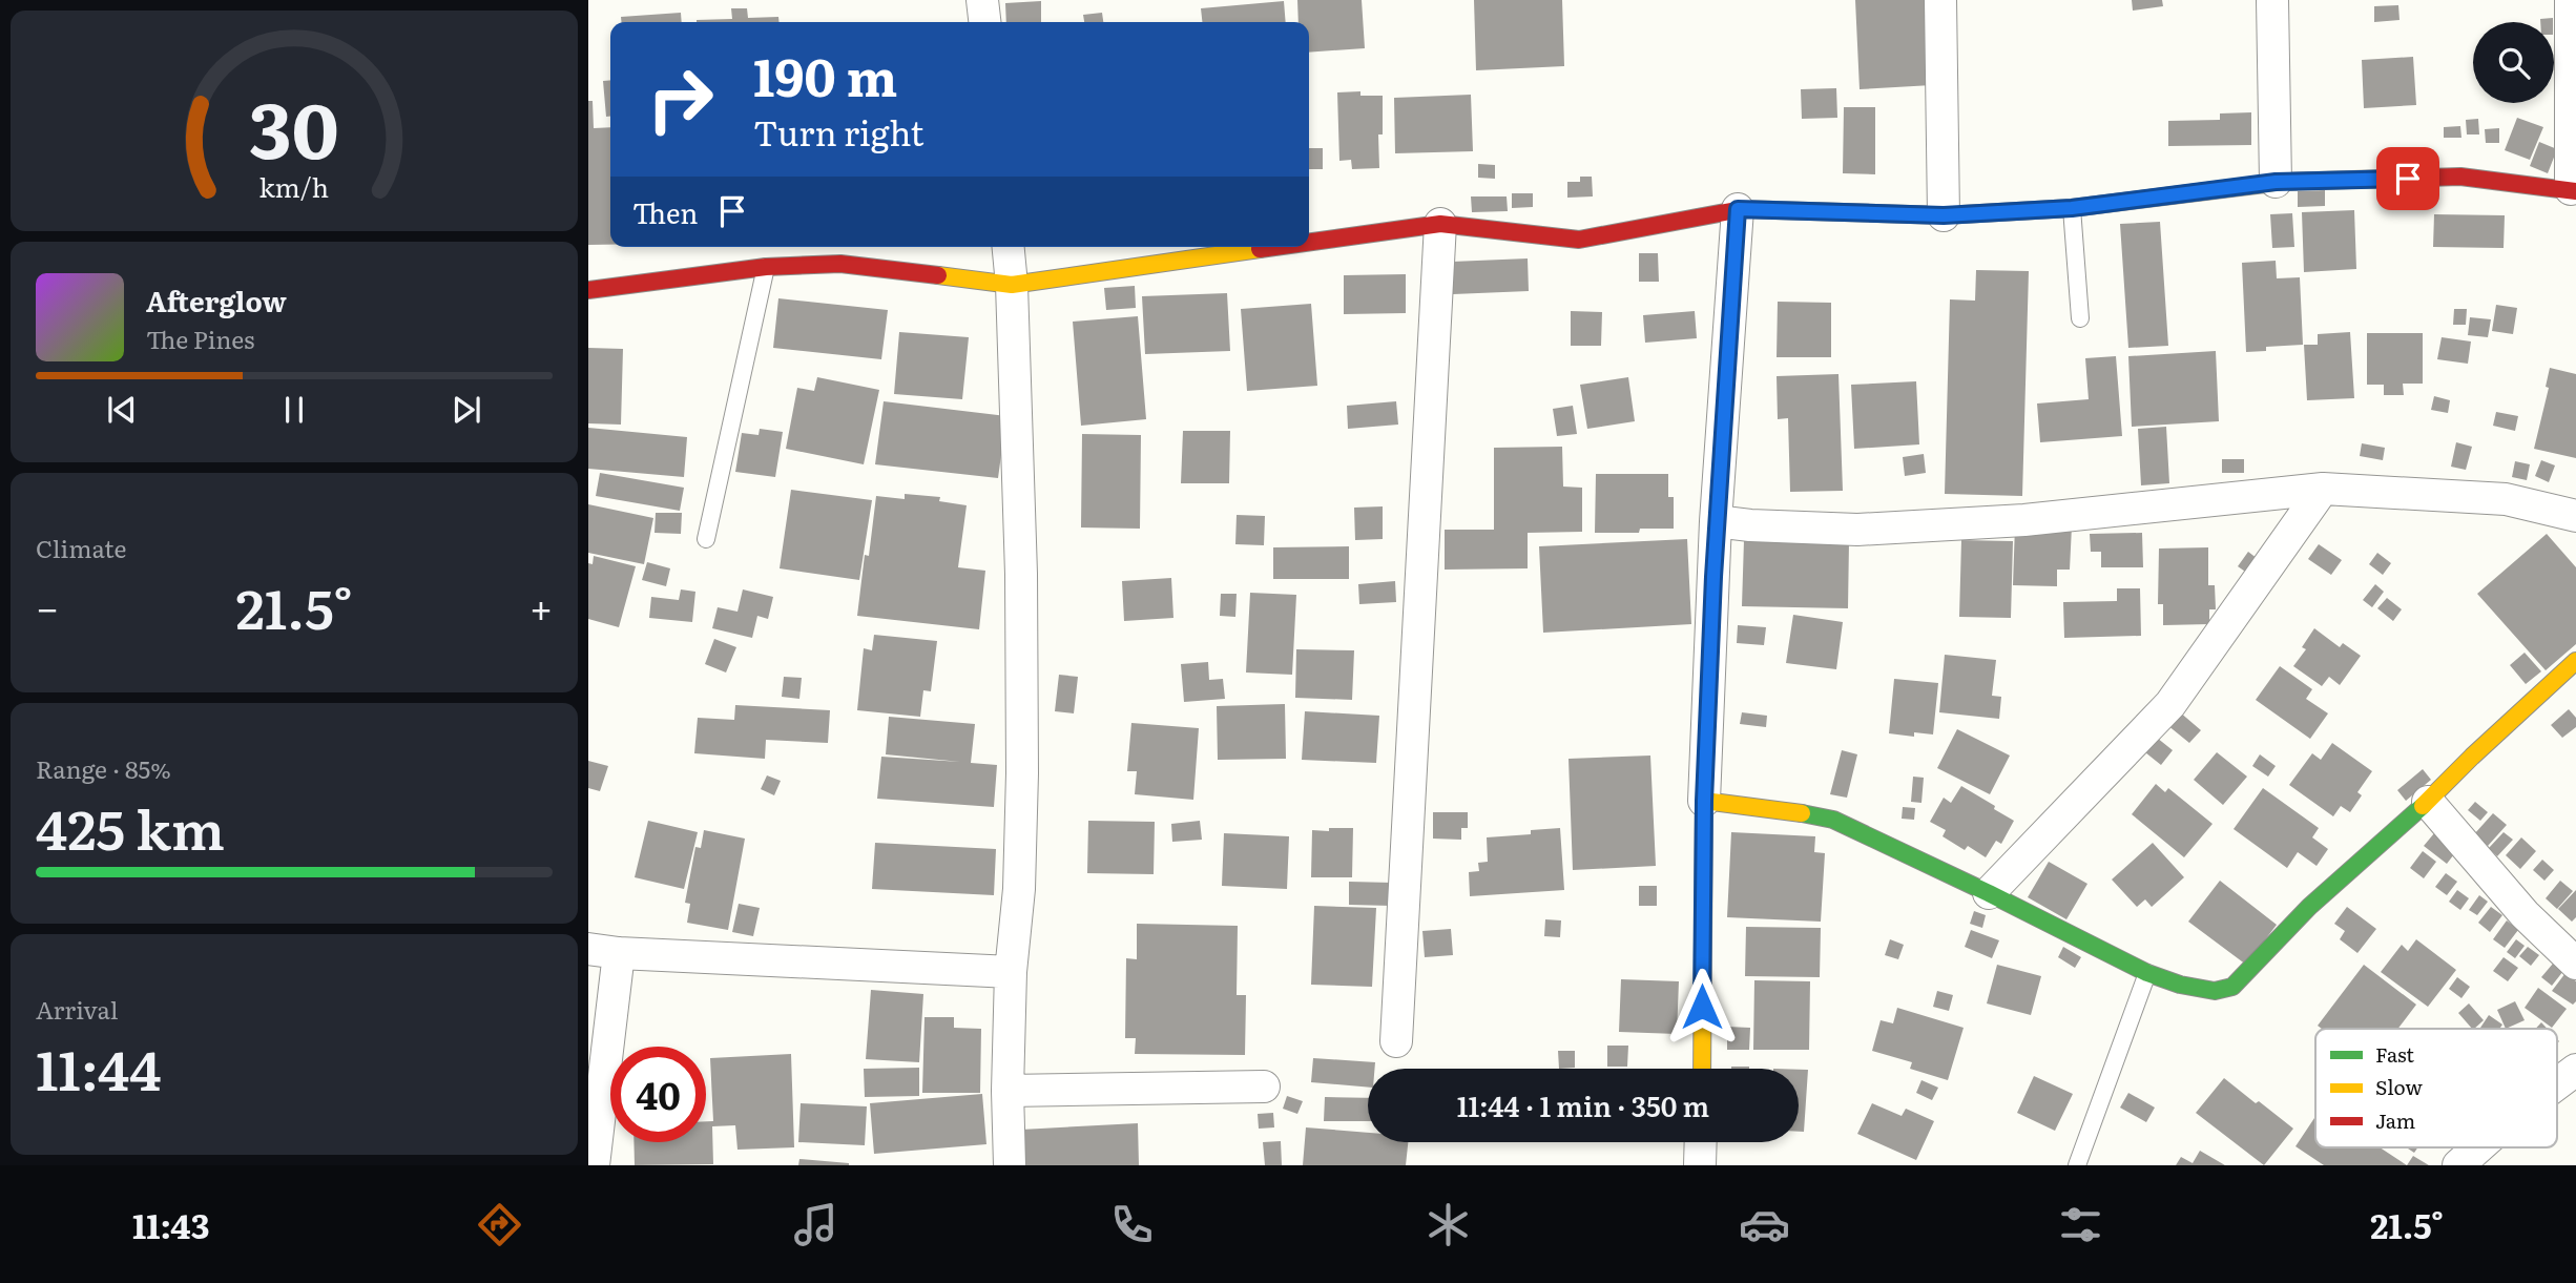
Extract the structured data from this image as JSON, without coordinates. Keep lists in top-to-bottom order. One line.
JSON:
{"legend":["Fast","Slow","Jam"],"page":{"turn":["190 m","Turn right"],"then":"Then","song":["Afterglow","The Pines"],"tile":["Climate",["Range · 85%","425 km"],["Arrival","11:44"]],"heat":["−","21.5°","+"],"limit":"40","trip":"11:44 · 1 min · 350 m","tabs":["11:43","21.5°"],"gauge":["30","km/h"]}}
